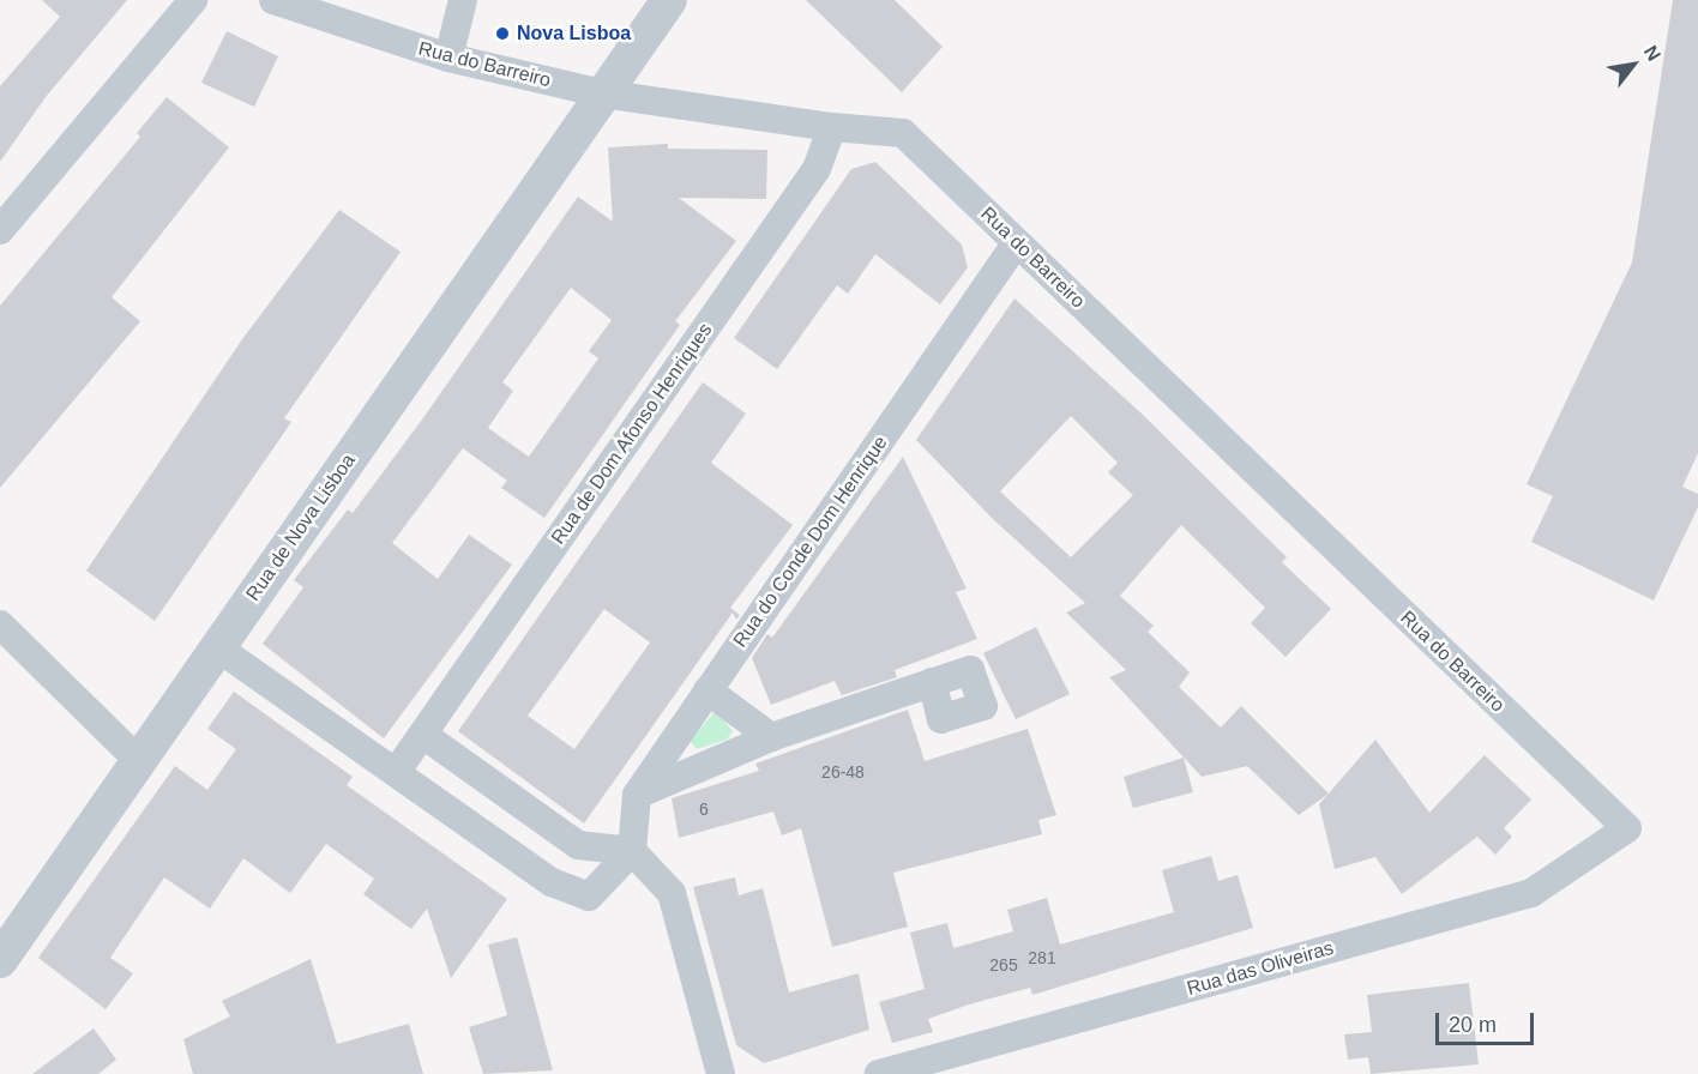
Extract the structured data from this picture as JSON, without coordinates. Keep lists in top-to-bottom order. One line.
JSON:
{"streets":{"street":["Rua do Barreiro","Rua de Dom Afonso Henriques","Rua de Nova Lisboa","Rua do Conde Dom Henrique","Rua das Oliveiras"]},"crossings":[["Rua do Barreiro","Rua de Dom Afonso Henriques"],["Rua do Barreiro","Rua de Nova Lisboa"],["Rua do Barreiro","Rua do Conde Dom Henrique"],["Rua do Barreiro","Rua das Oliveiras"]],"places":["Nova Lisboa"],"house_numbers":["26-48","6","281","265"],"scale_bar":"20 m","north":"top right"}
